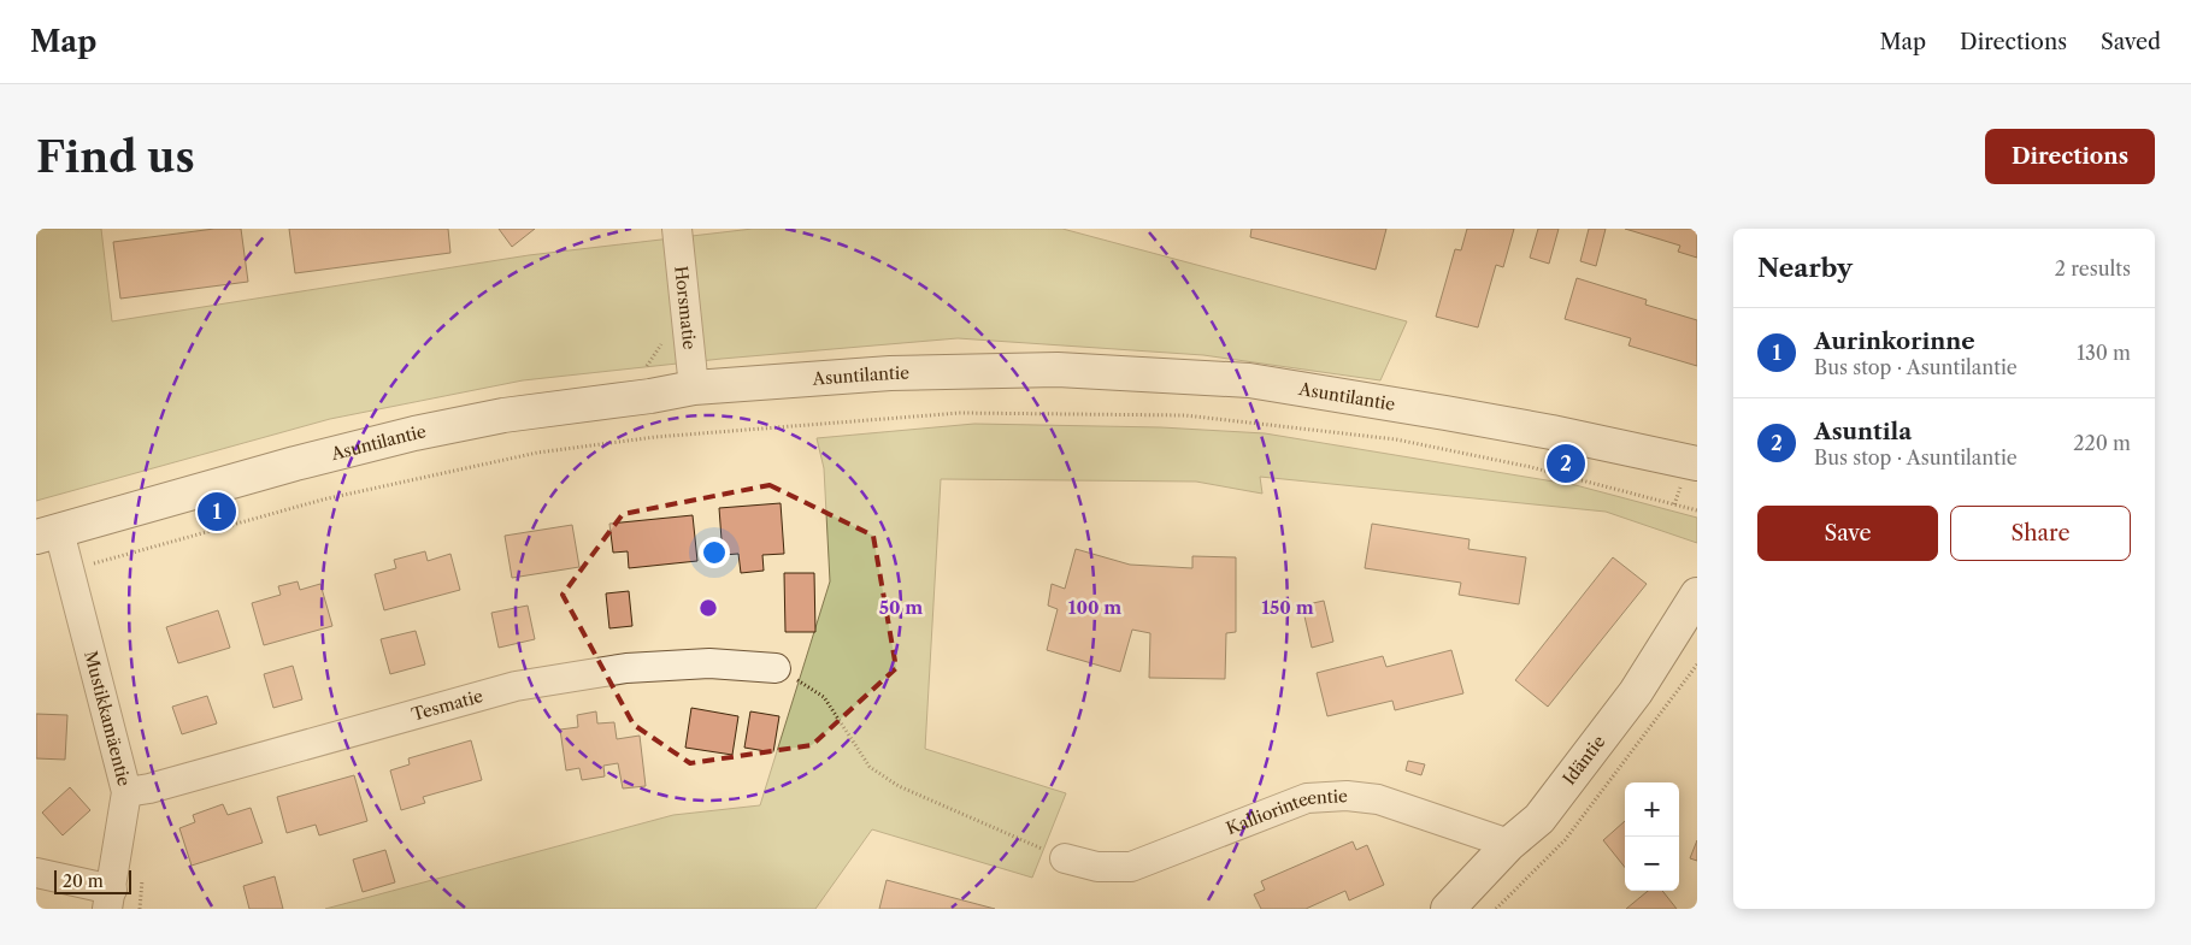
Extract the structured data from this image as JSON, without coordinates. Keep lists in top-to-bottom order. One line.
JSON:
{"streets":{"street":["Horsmatie","Asuntilantie","Tesmatie","Mustikkamäentie","Idäntie","Kalliorinteentie"]},"crossings":[["Horsmatie","Asuntilantie"],["Asuntilantie","Mustikkamäentie"],["Tesmatie","Mustikkamäentie"],["Idäntie","Kalliorinteentie"]],"scale_bar":"20 m","page":{"header":"Map","nav":["Map","Directions","Saved"],"buttons":["Directions",["Save","Share"]],"title":"Find us","heading":["Nearby","2 results"],"list":[{"mark":"1","name":"Aurinkorinne","note":"Bus stop · Asuntilantie","value":"130 m"},{"mark":"2","name":"Asuntila","note":"Bus stop · Asuntilantie","value":"220 m"}],"pins":["2","1"],"map_buttons":["+","−"],"scale":"20 m"},"rings":["50 m","100 m","150 m"]}
